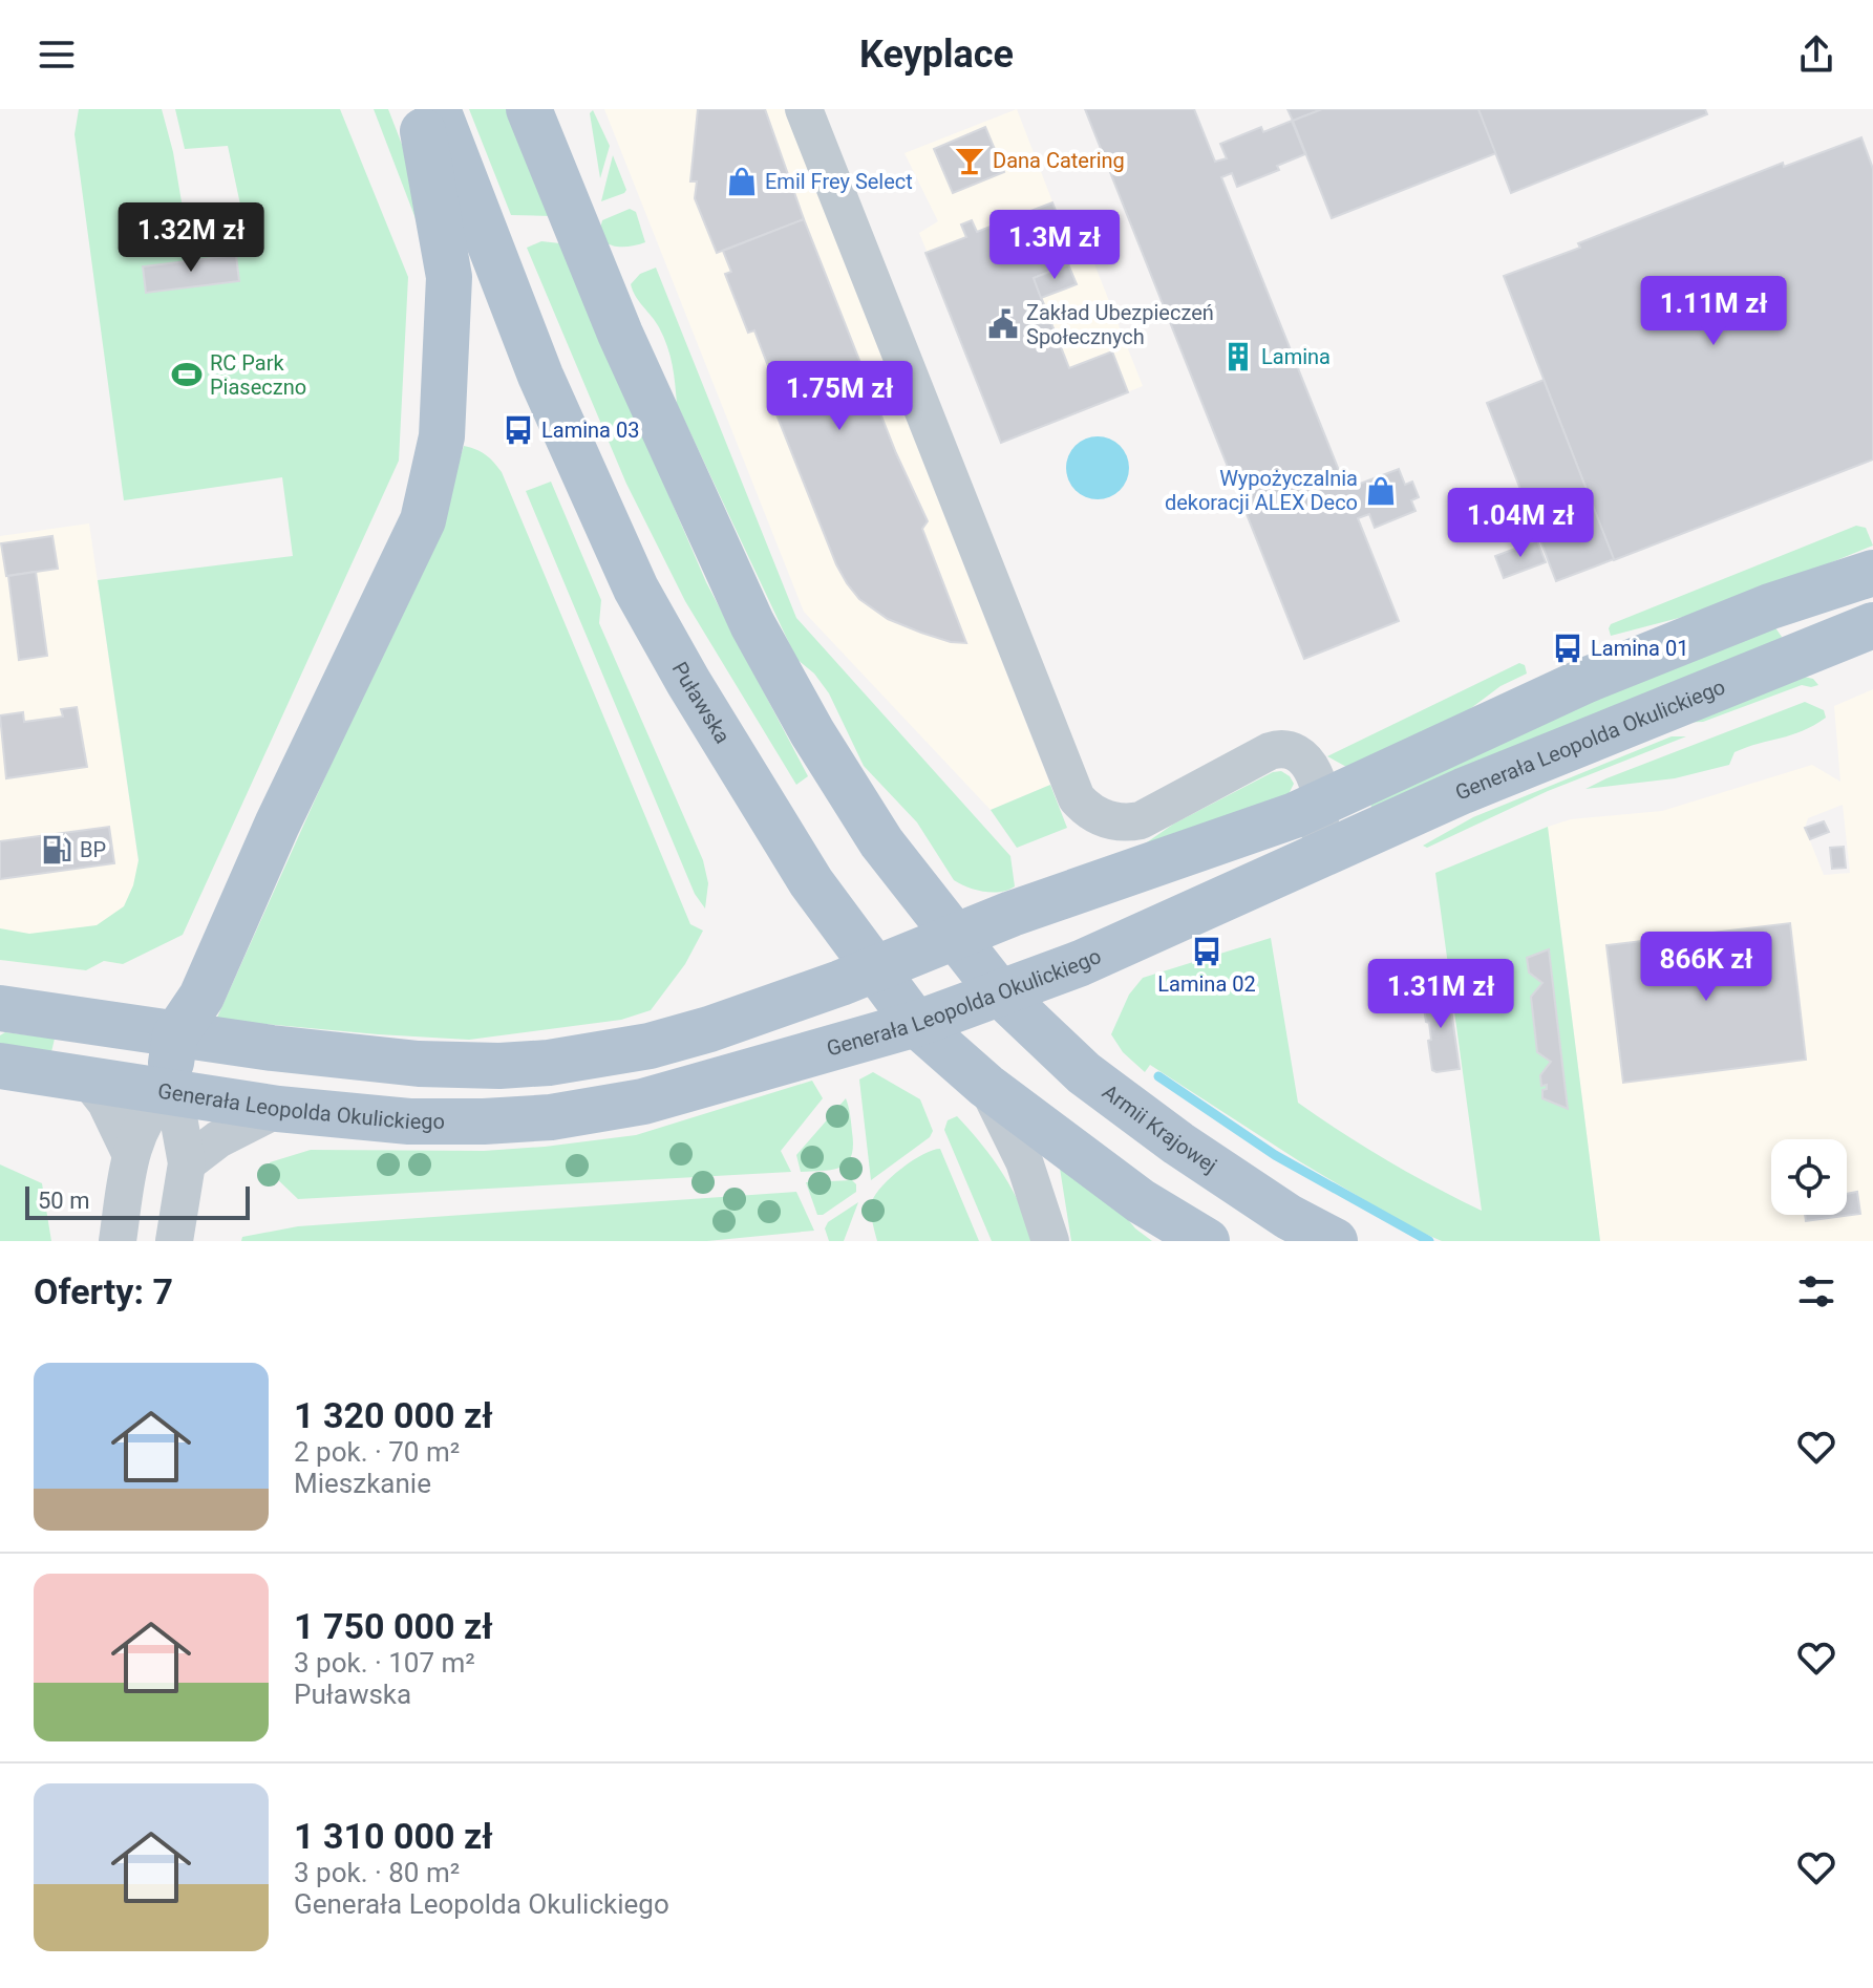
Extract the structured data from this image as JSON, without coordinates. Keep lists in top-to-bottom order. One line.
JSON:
{"streets":{"main road":["Puławska","Generała Leopolda Okulickiego","Armii Krajowej"]},"crossings":[["Puławska","Generała Leopolda Okulickiego"],["Generała Leopolda Okulickiego","Armii Krajowej"]],"places":{"bar":["Dana Catering"],"shop":["Emil Frey Select","Wypożyczalnia dekoracji ALEX Deco"],"public building":["Zakład Ubezpieczeń Społecznych"],"building":["Lamina"],"sports":["RC Park Piaseczno"],"bus stop":["Lamina 03","Lamina 01","Lamina 02"],"fuel station":["BP"]},"scale_bar":"50 m","page":{"header":"Keyplace","price":["1.32M zł","1.3M zł","1.11M zł","1.75M zł","1.04M zł","866K zł","1.31M zł"],"scale":"50 m","heading":"Oferty: 7","list":[{"name":"1 320 000 zł","note":"2 pok. · 70 m² · Mieszkanie"},{"name":"1 750 000 zł","note":"3 pok. · 107 m² · Puławska"},{"name":"1 310 000 zł","note":"3 pok. · 80 m² · Generała Leopolda Okulickiego"}]}}
